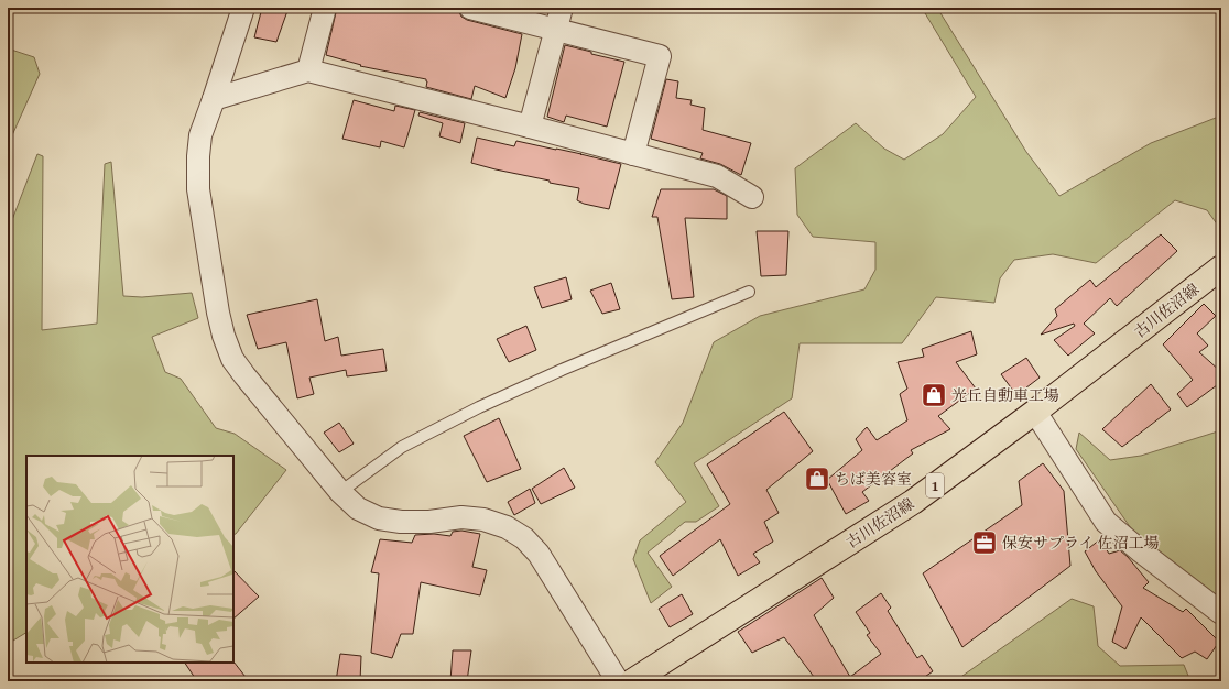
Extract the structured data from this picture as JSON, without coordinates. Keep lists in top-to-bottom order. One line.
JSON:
{"streets":{"main road":["古川佐沼線","1"]},"places":{"shop":["光丘自動車工場","ちば美容室"],"office":["保安サプライ 佐沼工場"]}}
